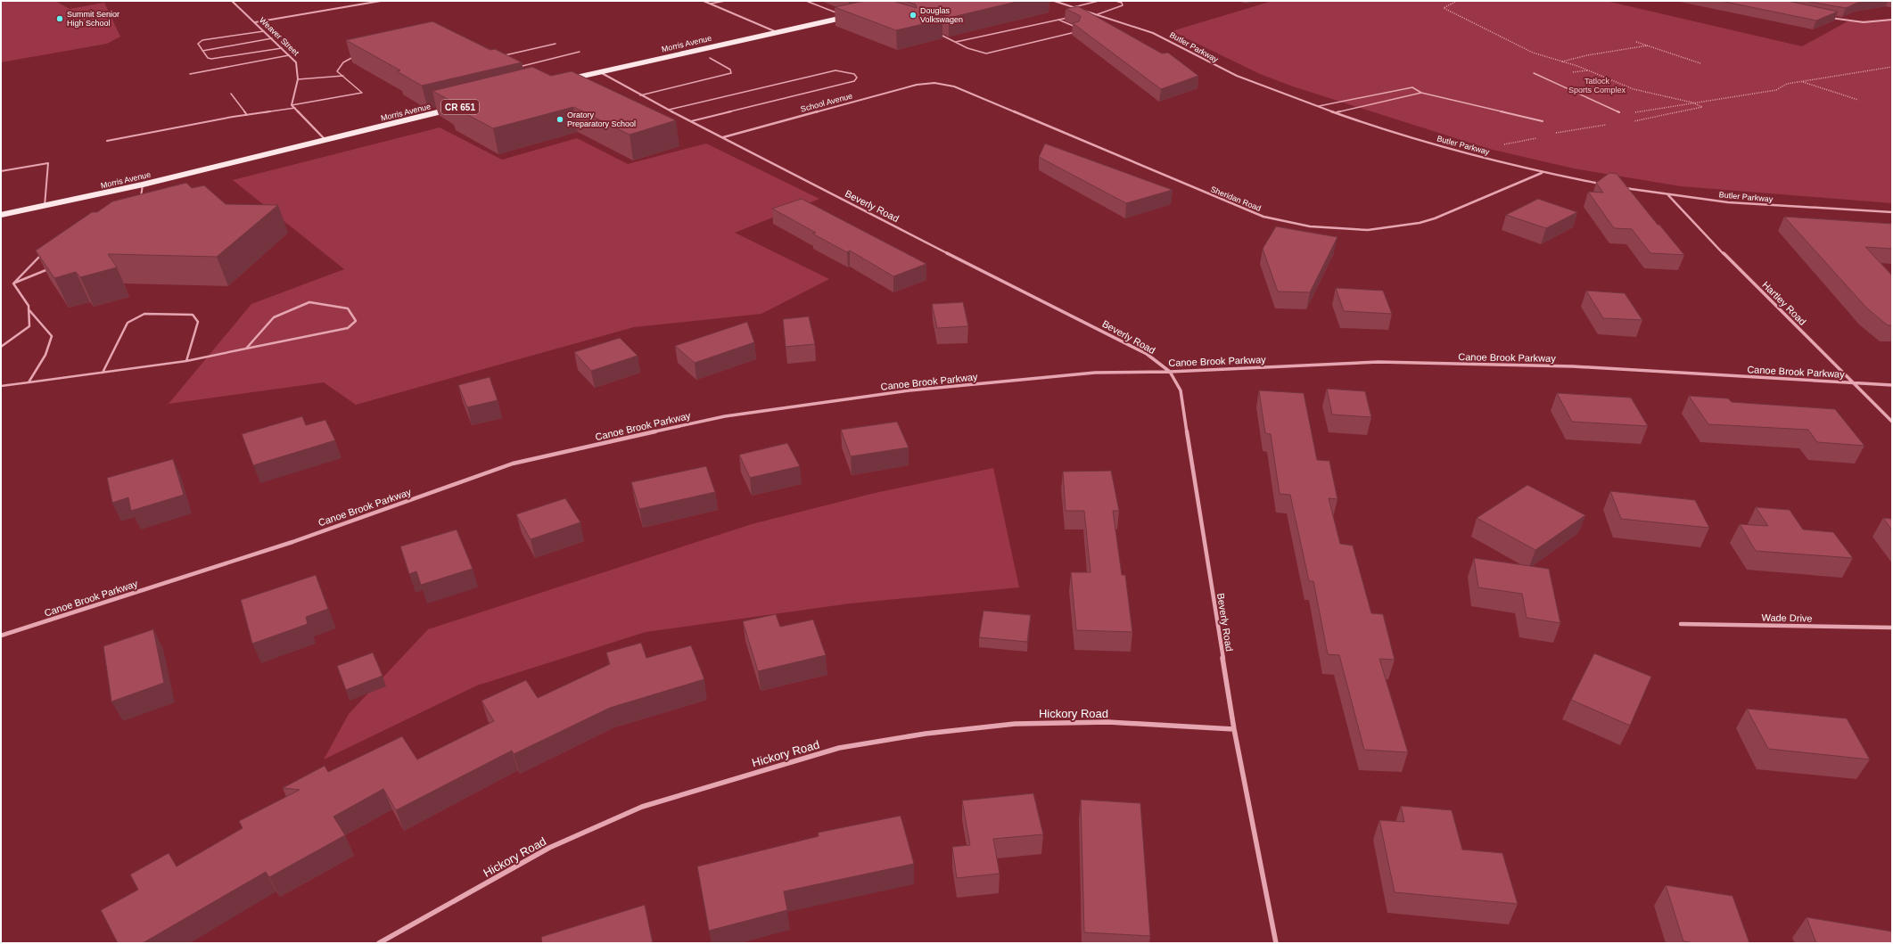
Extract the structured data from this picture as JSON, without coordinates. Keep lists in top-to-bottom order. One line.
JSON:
{"streets":{"main road":["Morris Avenue","CR 651"],"street":["Weaver Street","Butler Parkway","School Avenue","Sheridan Road","Beverly Road","Hartley Road","Canoe Brook Parkway","Wade Drive","Hickory Road"]},"crossings":[["Morris Avenue","Beverly Road"],["Butler Parkway","Sheridan Road"],["Butler Parkway","Hartley Road"],["School Avenue","Sheridan Road"],["School Avenue","Beverly Road"],["Beverly Road","Canoe Brook Parkway"],["Beverly Road","Hickory Road"],["Hartley Road","Canoe Brook Parkway"]],"parks":["Tatlock Sports Complex"],"places":["Douglas Volkswagen","Summit Senior High School","Oratory Preparatory School"]}
